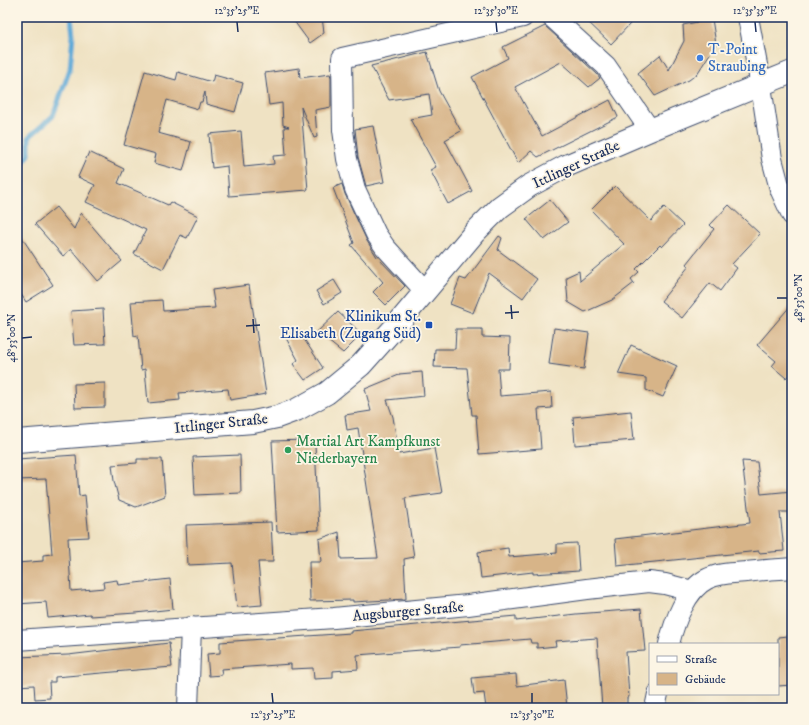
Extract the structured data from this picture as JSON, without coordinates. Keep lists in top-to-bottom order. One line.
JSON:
{"streets":{"street":["Ittlinger Straße","Augsburger Straße"]},"places":{"other":["T-Point Straubing","Martial Art Kampfkunst Niederbayern"],"transit":["Klinikum St. Elisabeth (Zugang Süd)"]},"legend":["Straße","Gebäude"],"coordinates":["12°35'25\"E","12°35'30\"E","12°35'35\"E","48°53'00\"N"]}
